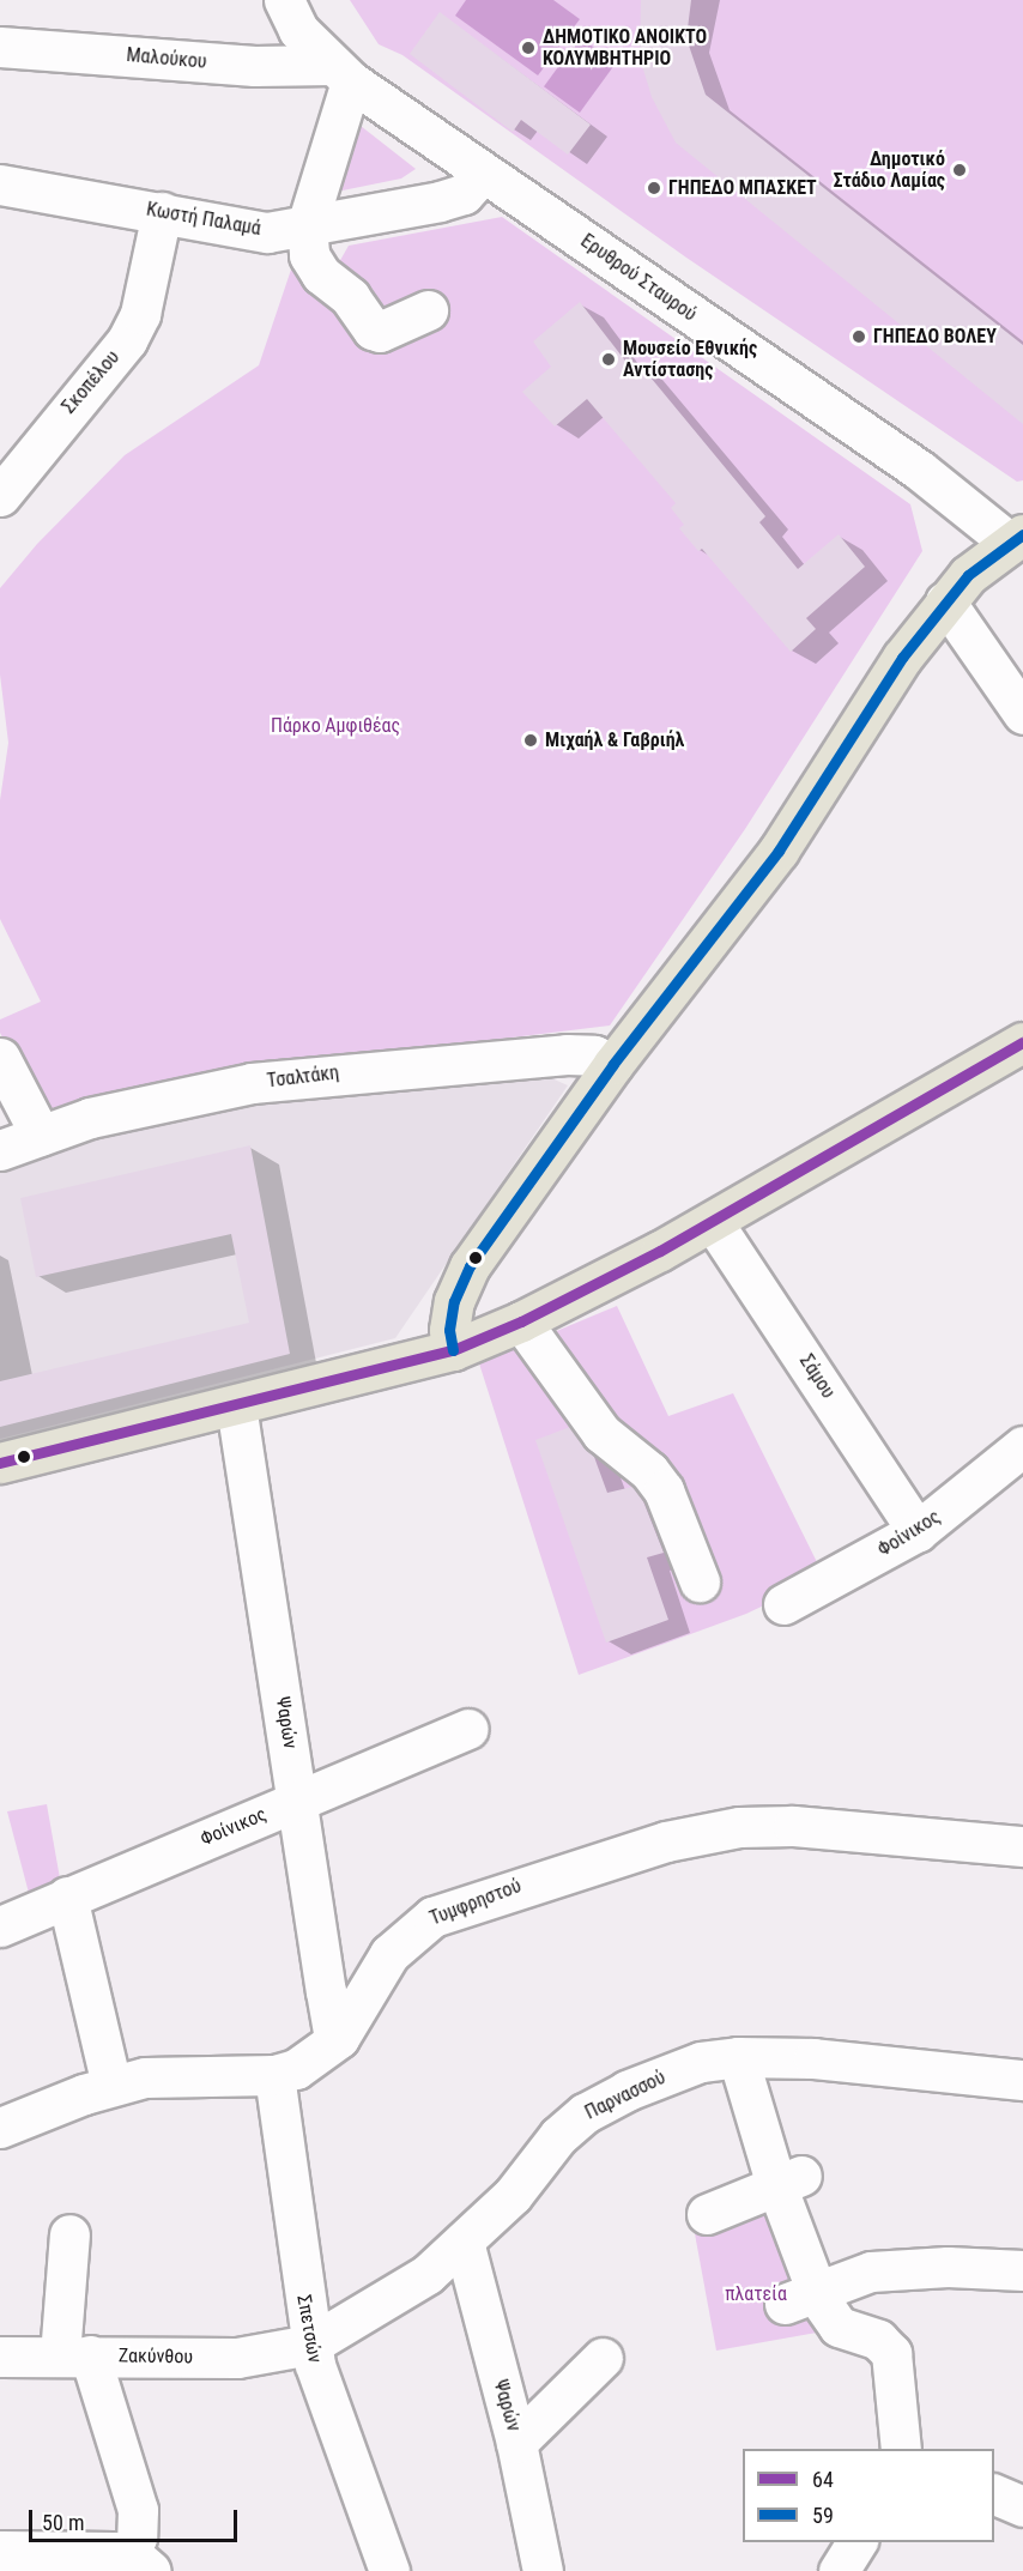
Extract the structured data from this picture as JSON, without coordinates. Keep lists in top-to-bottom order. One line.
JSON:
{"streets":{"street":["Μαλούκου","Κωστή Παλαμά","Ερυθρού Σταυρού","Σκοπέλου","Τσαλτάκη","Σάμου","Φοίνικος","Ψαρών","Τυμφρηστού","Παρνασσού","Σπετσών","Ζακύνθου"]},"crossings":[["Μαλούκου","Ερυθρού Σταυρού"],["Κωστή Παλαμά","Ερυθρού Σταυρού"],["Κωστή Παλαμά","Σκοπέλου"],["Σάμου","Φοίνικος"],["Φοίνικος","Ψαρών"],["Ψαρών","Τυμφρηστού"],["Ψαρών","Παρνασσού"],["Τυμφρηστού","Σπετσών"],["Παρνασσού","Σπετσών"],["Παρνασσού","Ζακύνθου"],["Σπετσών","Ζακύνθου"]],"parks":["Πάρκο Αμφιθέας","πλατεία"],"places":["ΔΗΜΟΤΙΚΟ ΑΝΟΙΚΤΟ ΚΟΛΥΜΒΗΤΗΡΙΟ","Δημοτικό Στάδιο Λαμίας","ΓΗΠΕΔΟ ΜΠΑΣΚΕΤ","ΓΗΠΕΔΟ ΒΟΛΕΥ","Μουσείο Εθνικής Αντίστασης","Μιχαήλ & Γαβριήλ"],"lines":["transit line 59","transit line 64"],"legend":["64","59"],"scale_bar":"50 m"}
